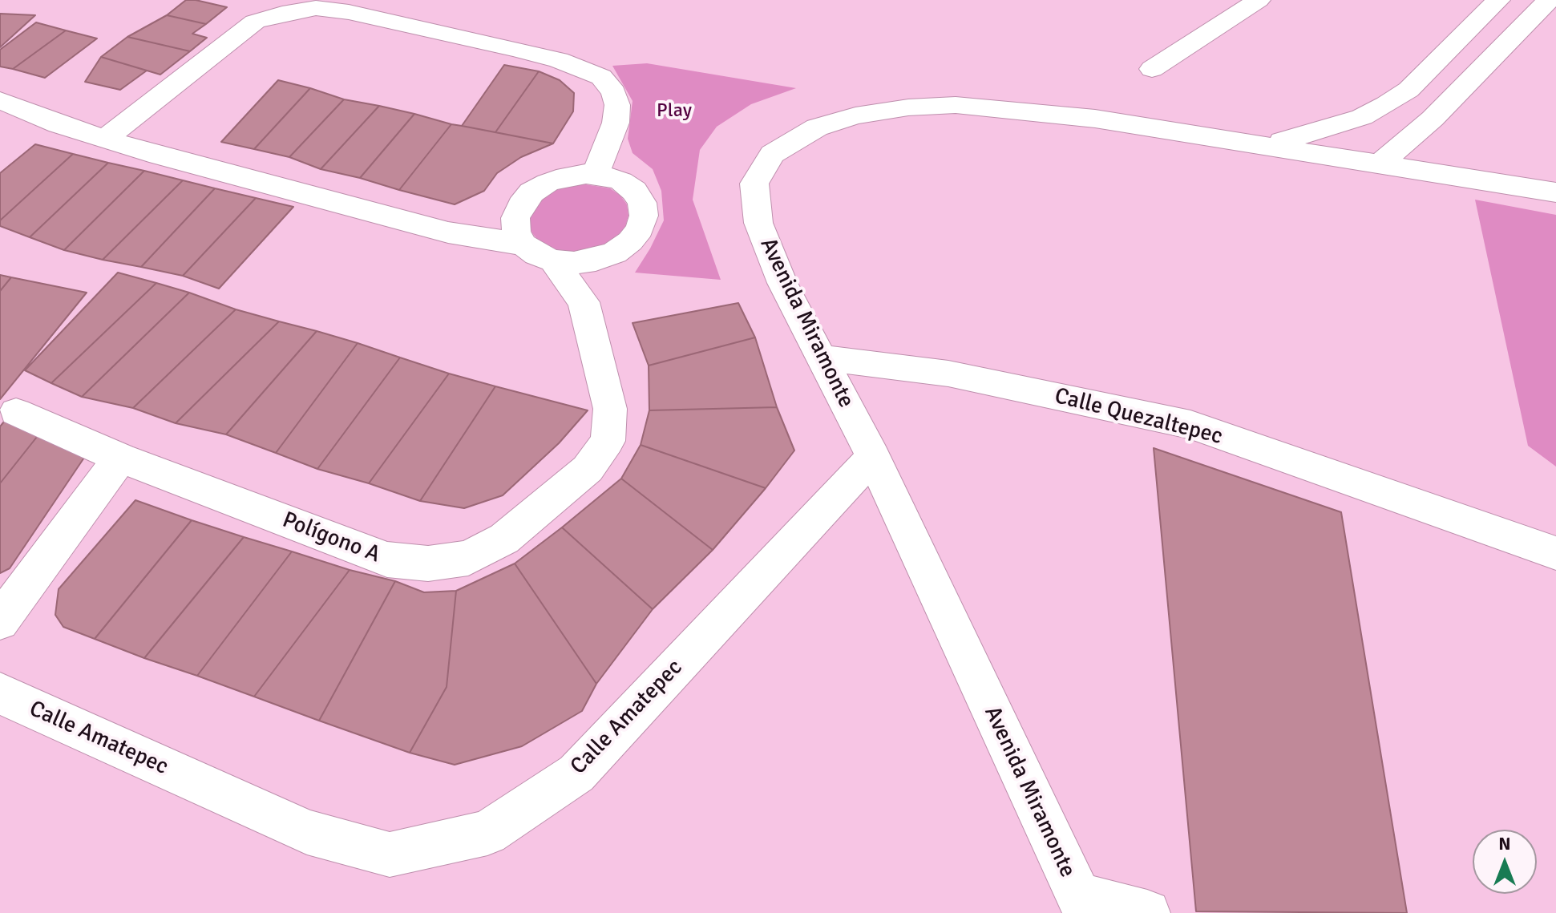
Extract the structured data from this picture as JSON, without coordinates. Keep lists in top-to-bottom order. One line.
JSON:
{"streets":{"street":["Avenida Miramonte","Calle Quezaltepec","Polígono A","Calle Amatepec"]},"crossings":[["Avenida Miramonte","Calle Quezaltepec"],["Avenida Miramonte","Calle Amatepec"]],"parks":["Play"],"north":"top"}
